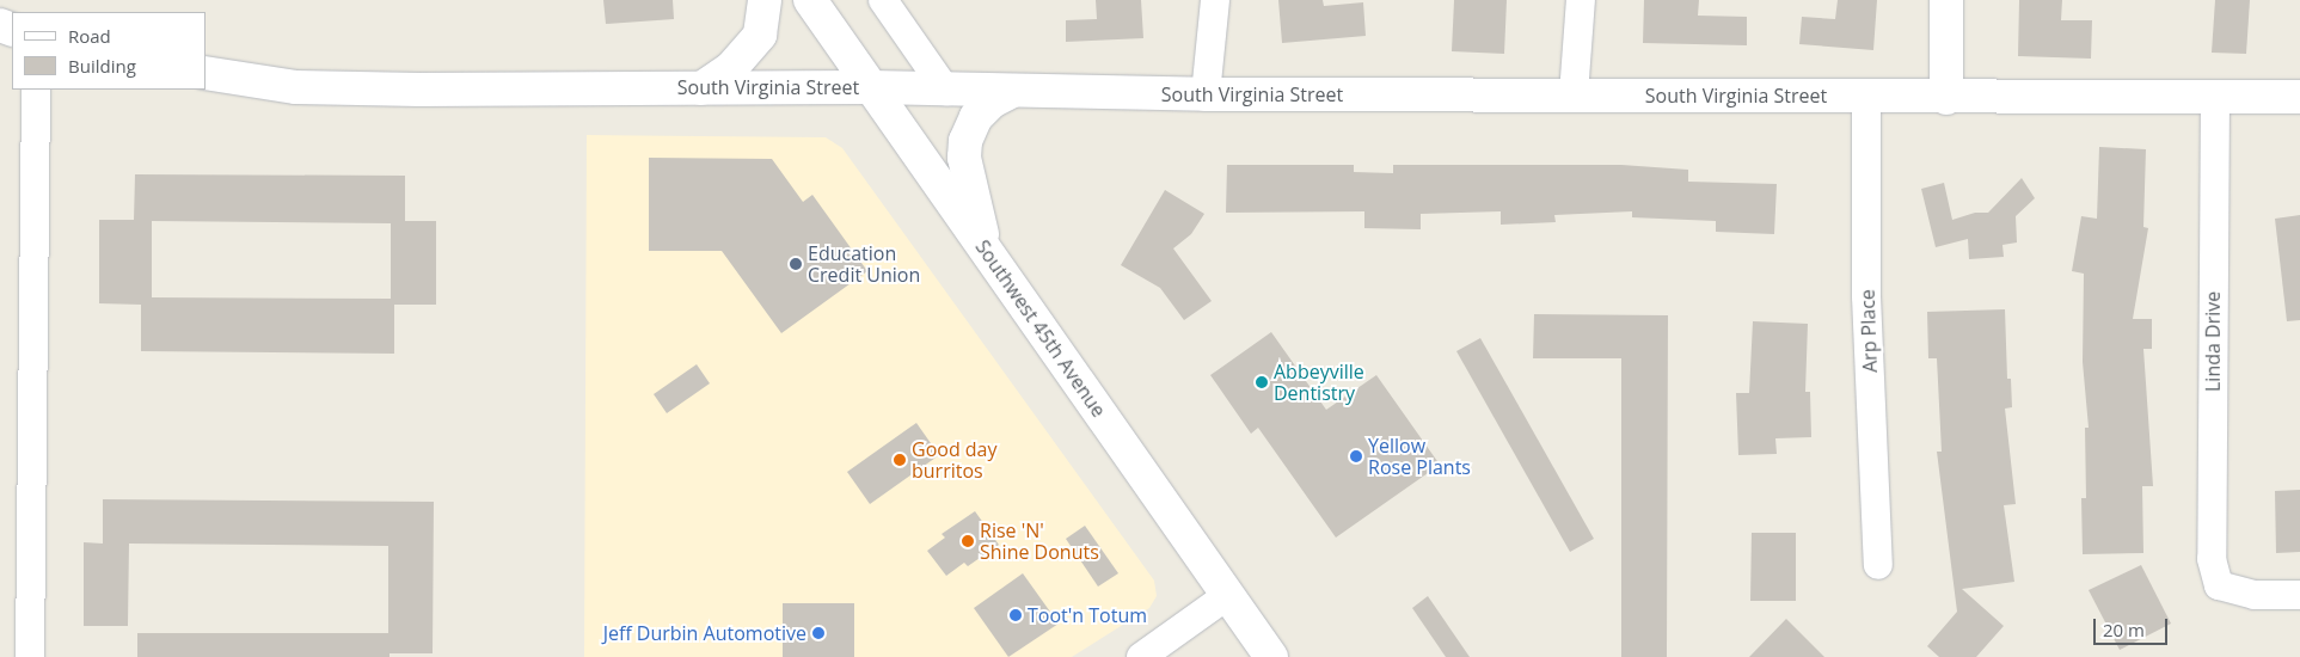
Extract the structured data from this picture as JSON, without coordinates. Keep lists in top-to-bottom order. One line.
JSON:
{"streets":{"street":["South Virginia Street","Southwest 45th Avenue","Arp Place","Linda Drive"]},"crossings":[["South Virginia Street","Southwest 45th Avenue"],["South Virginia Street","Arp Place"],["South Virginia Street","Linda Drive"]],"places":["Education Credit Union","Abbeyville Dentistry","Yellow Rose Plants","Good day burritos","Rise 'N' Shine Donuts","Toot'n Totum","Jeff Durbin Automotive"],"legend":["Road","Building"],"scale_bar":"20 m"}
